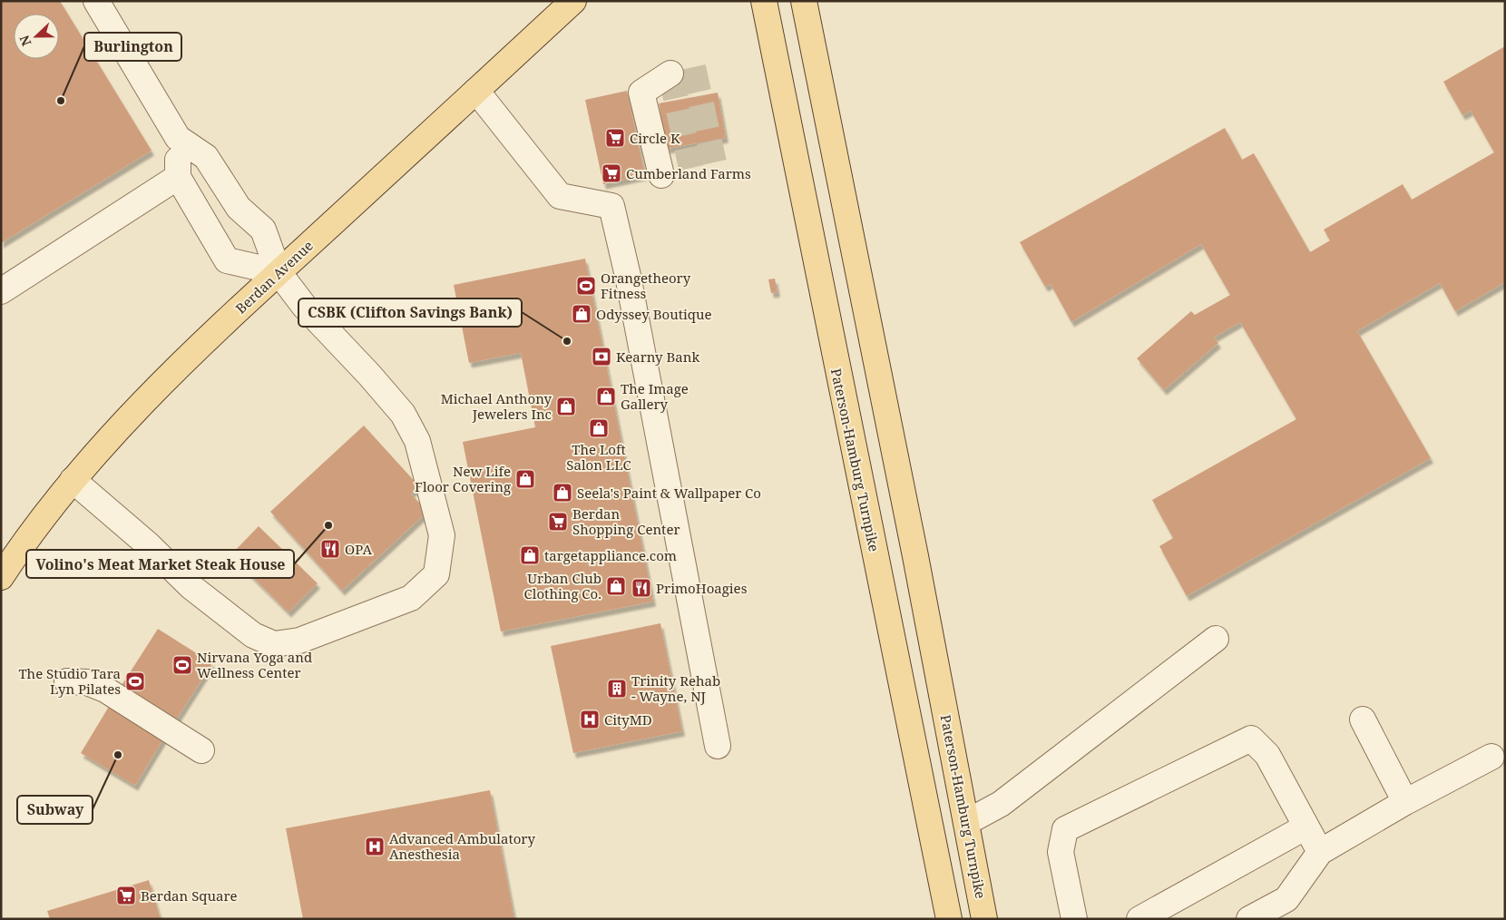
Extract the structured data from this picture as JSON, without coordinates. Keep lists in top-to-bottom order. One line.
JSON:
{"streets":{"main road":["Berdan Avenue","Paterson-Hamburg Turnpike"]},"places":{"other":["Burlington","CSBK (Clifton Savings Bank)","Volino's Meat Market Steak House","Subway"],"supermarket":["Circle K","Cumberland Farms","Berdan Shopping Center","Berdan Square"],"sports":["Orangetheory Fitness","Nirvana Yoga and Wellness Center","The Studio Tara Lyn Pilates"],"shop":["Odyssey Boutique","The Image Gallery","Michael Anthony Jewelers Inc","The Loft Salon LLC","New Life Floor Covering","Seela's Paint & Wallpaper Co","targetappliance.com","Urban Club Clothing Co."],"bank":["Kearny Bank"],"restaurant":["OPA","PrimoHoagies"],"building":["Trinity Rehab - Wayne, NJ"],"hospital":["CityMD","Advanced Ambulatory Anesthesia"]},"north":"left"}
